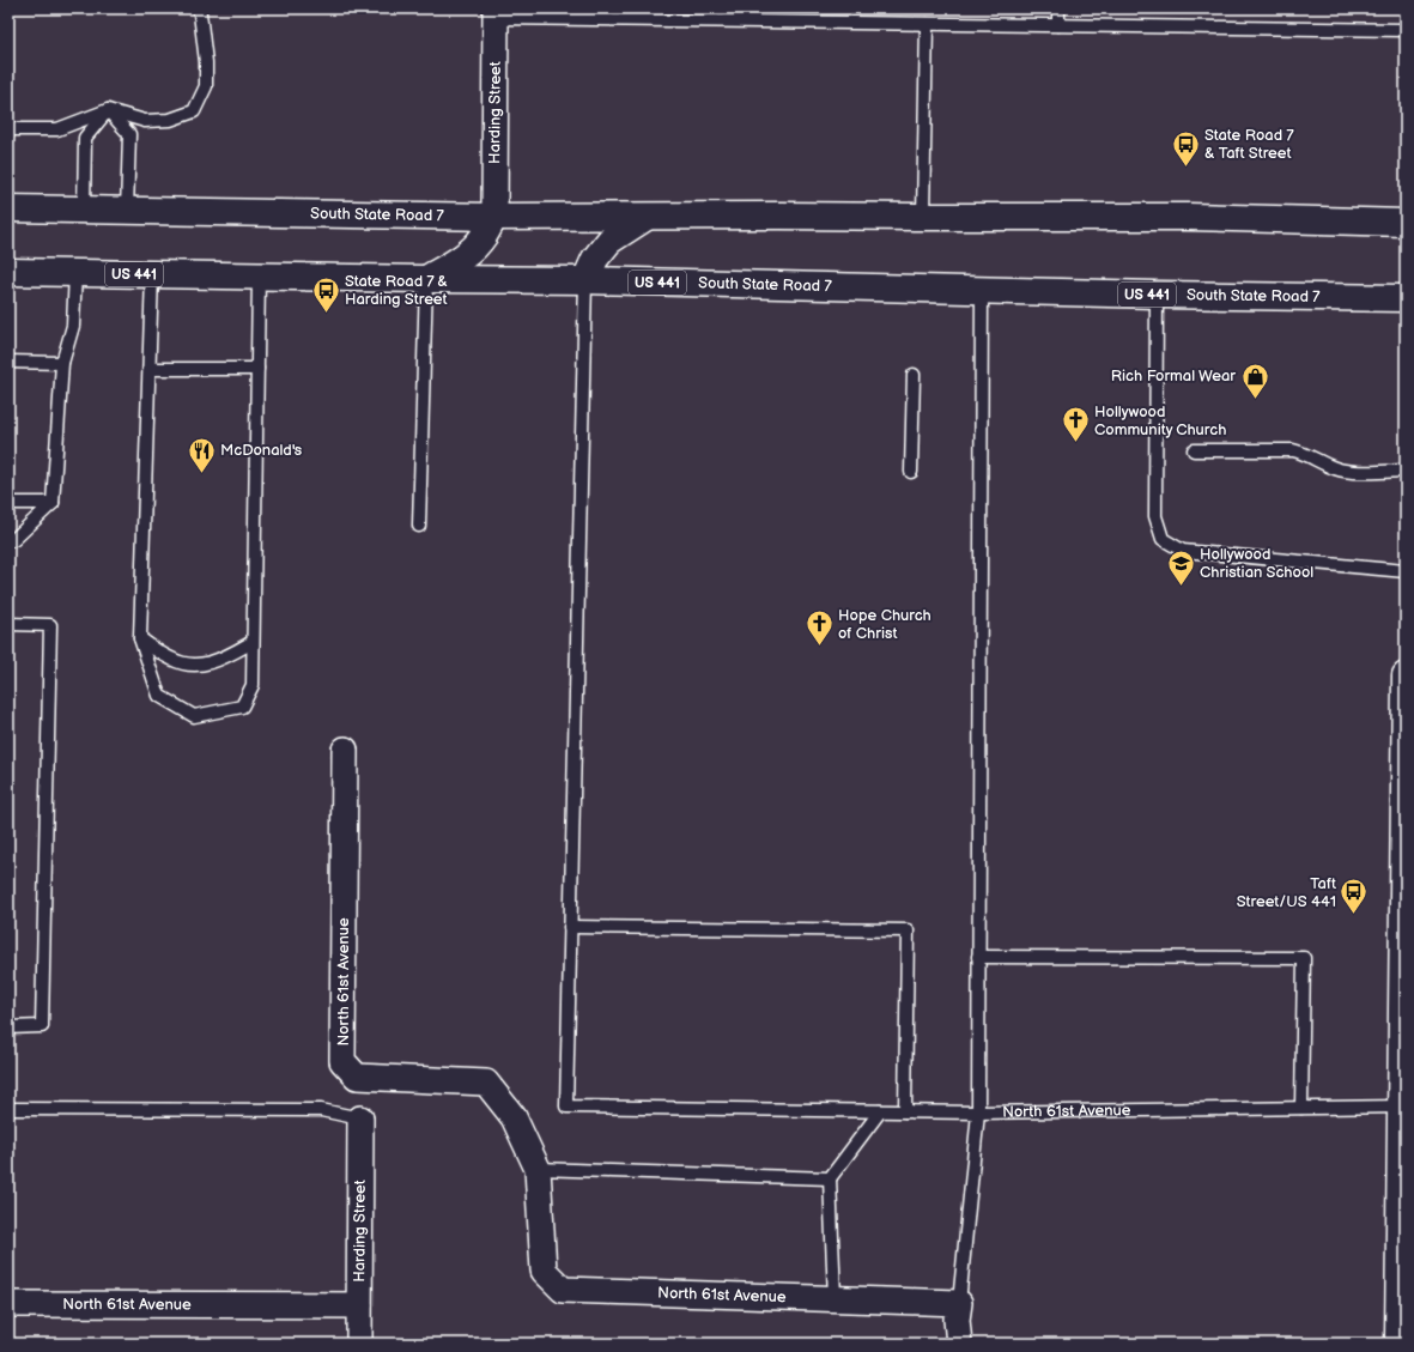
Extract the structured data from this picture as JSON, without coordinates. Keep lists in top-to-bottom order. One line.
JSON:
{"streets":{"main road":["South State Road 7","US 441"],"street":["Harding Street","North 61st Avenue"]},"crossings":[["Harding Street","South State Road 7"],["Harding Street","North 61st Avenue"]],"places":{"bus stop":["State Road 7 & Taft Street","State Road 7 & Harding Street","Taft Street/US 441"],"shop":["Rich Formal Wear"],"church":["Hollywood Community Church","Hope Church of Christ"],"restaurant":["McDonald's"],"school or university":["Hollywood Christian School"]}}
